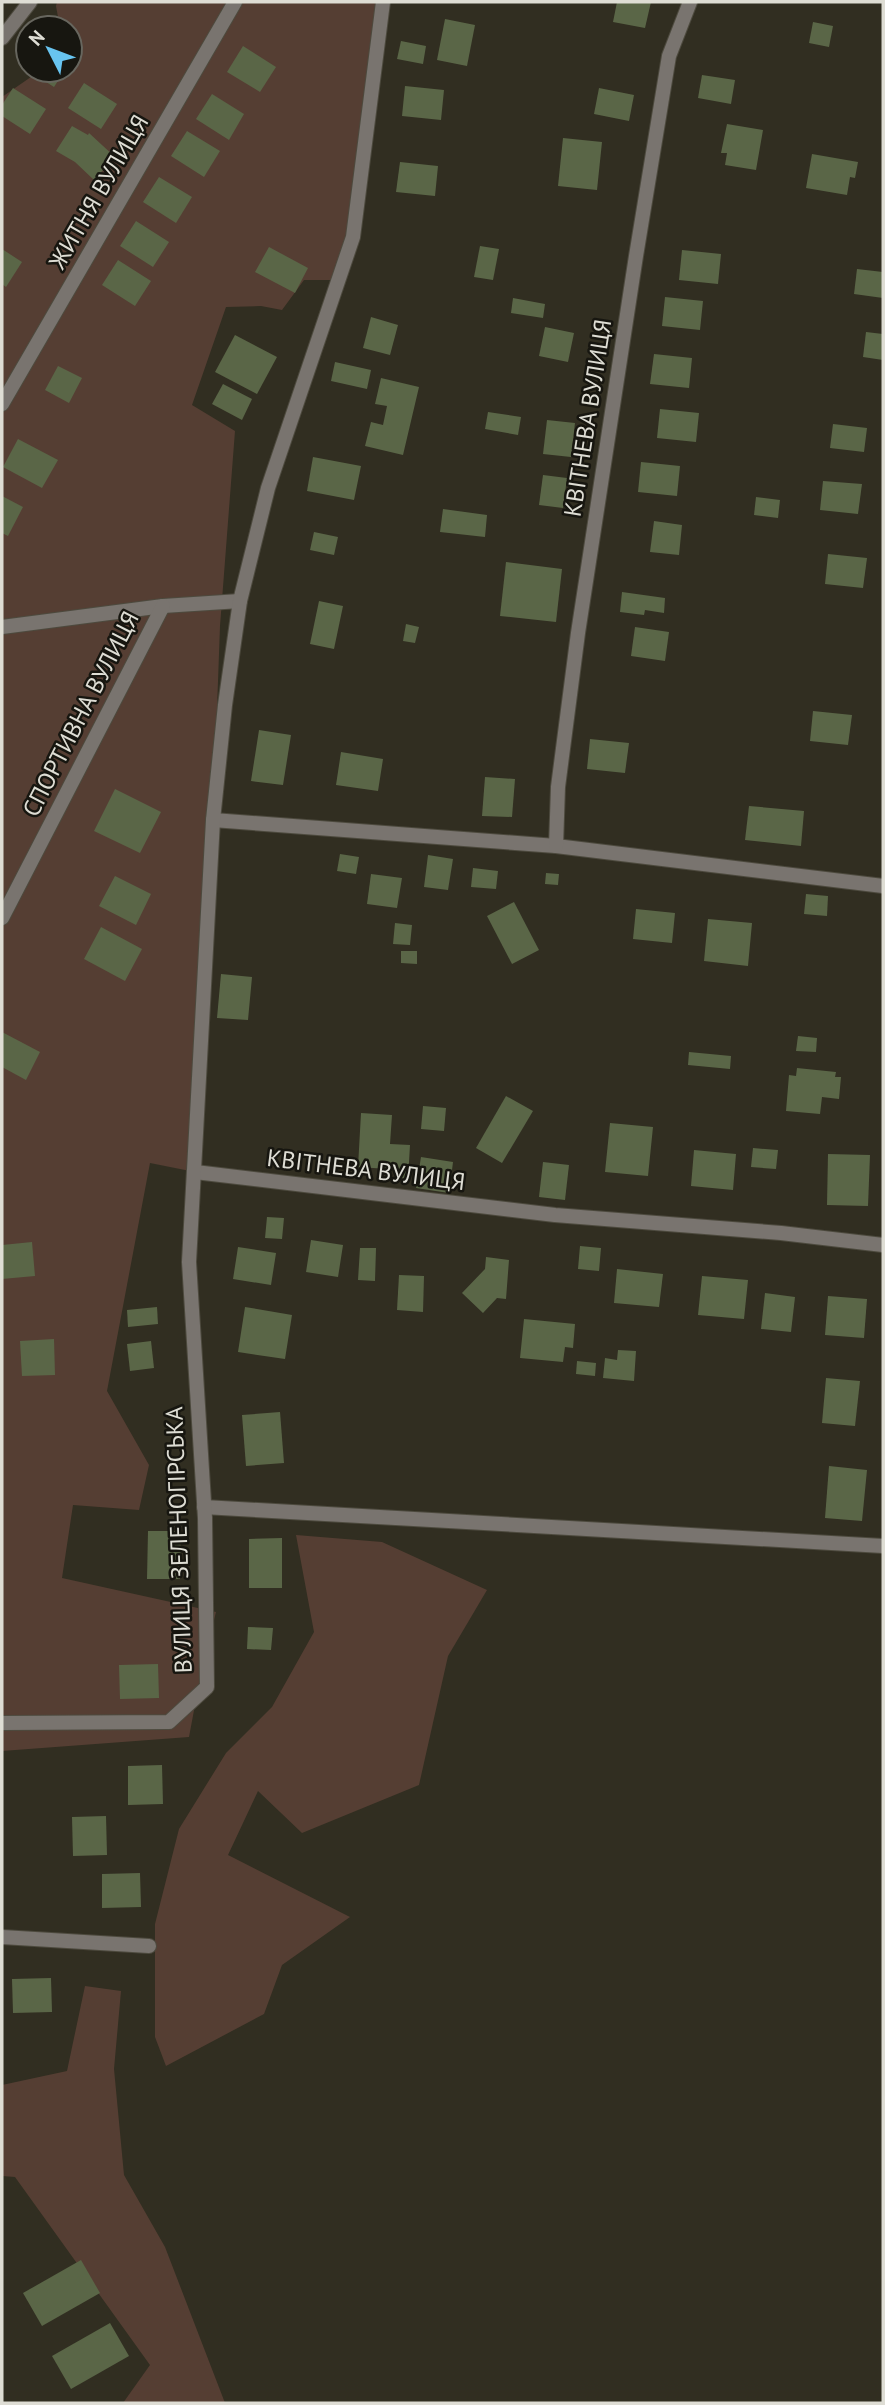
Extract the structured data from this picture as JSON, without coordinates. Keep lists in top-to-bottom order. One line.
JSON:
{"streets":{"street":["ЖИТНЯ ВУЛИЦЯ","КВІТНЕВА ВУЛИЦЯ","СПОРТИВНА ВУЛИЦЯ","ВУЛИЦЯ ЗЕЛЕНОГІРСЬКА"]},"crossings":[["КВІТНЕВА ВУЛИЦЯ","ВУЛИЦЯ ЗЕЛЕНОГІРСЬКА"]],"north":"top left"}
